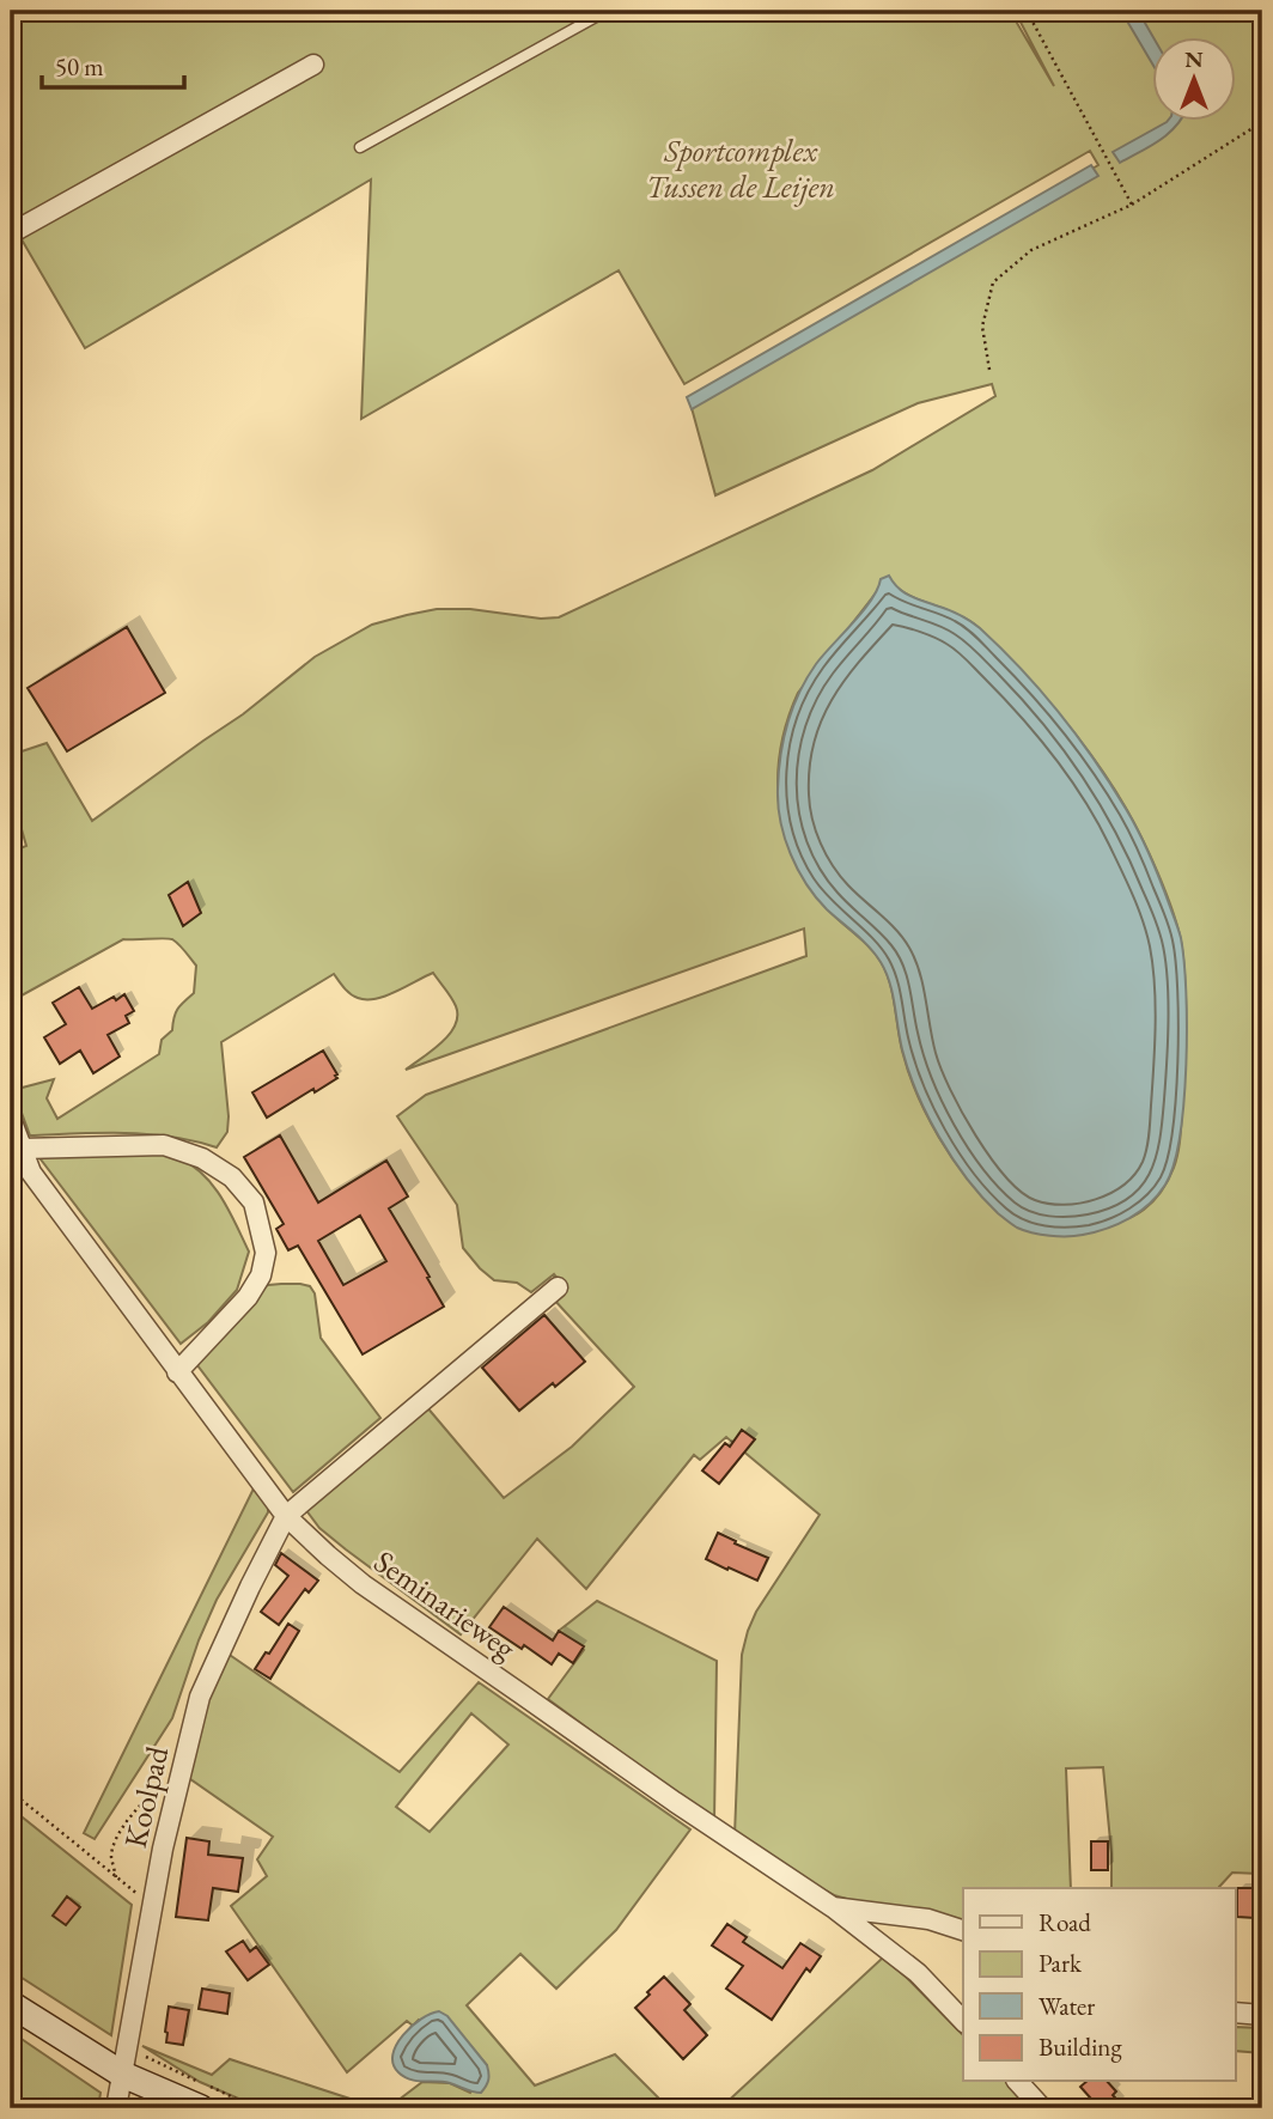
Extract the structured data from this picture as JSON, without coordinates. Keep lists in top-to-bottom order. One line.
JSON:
{"streets":{"street":["Seminarieweg","Koolpad"]},"crossings":[["Seminarieweg","Koolpad"]],"parks":["Sportcomplex Tussen de Leijen"],"legend":["Road","Park","Water","Building"],"scale_bar":"50 m","north":"top"}
